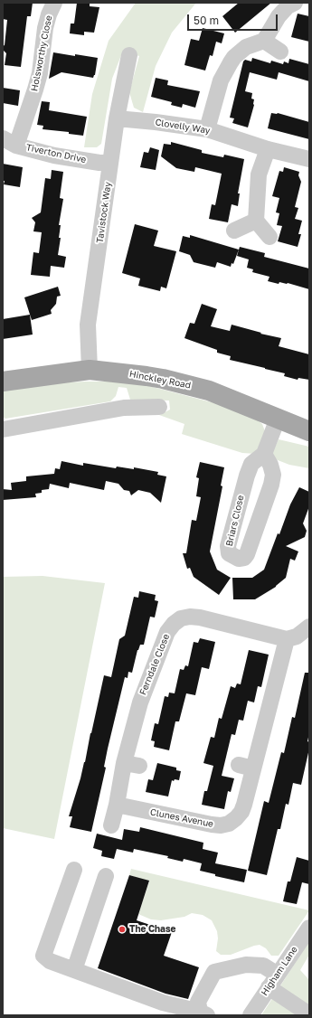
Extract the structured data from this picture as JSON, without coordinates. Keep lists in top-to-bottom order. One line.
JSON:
{"streets":{"main road":["Hinckley Road"],"street":["Holsworthy Close","Clovelly Way","Tiverton Drive","Tavistock Way","Briars Close","Ferndale Close","Clunes Avenue","Higham Lane"]},"crossings":[["Holsworthy Close","Tiverton Drive"],["Clovelly Way","Tavistock Way"],["Tiverton Drive","Tavistock Way"],["Tavistock Way","Hinckley Road"],["Hinckley Road","Briars Close"],["Ferndale Close","Clunes Avenue"]],"places":["The Chase"],"scale_bar":"50 m"}
